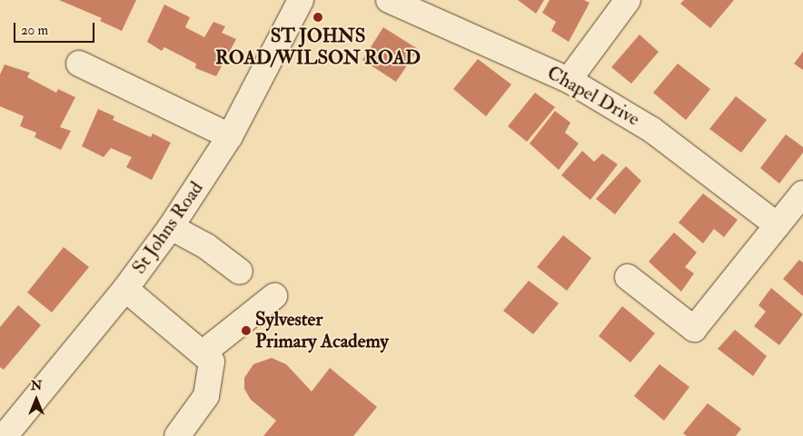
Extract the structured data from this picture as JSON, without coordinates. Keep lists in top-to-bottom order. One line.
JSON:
{"streets":{"street":["Chapel Drive","St Johns Road"]},"places":["ST JOHNS ROAD/WILSON ROAD","Sylvester Primary Academy"],"scale_bar":"20 m","north":"top"}
